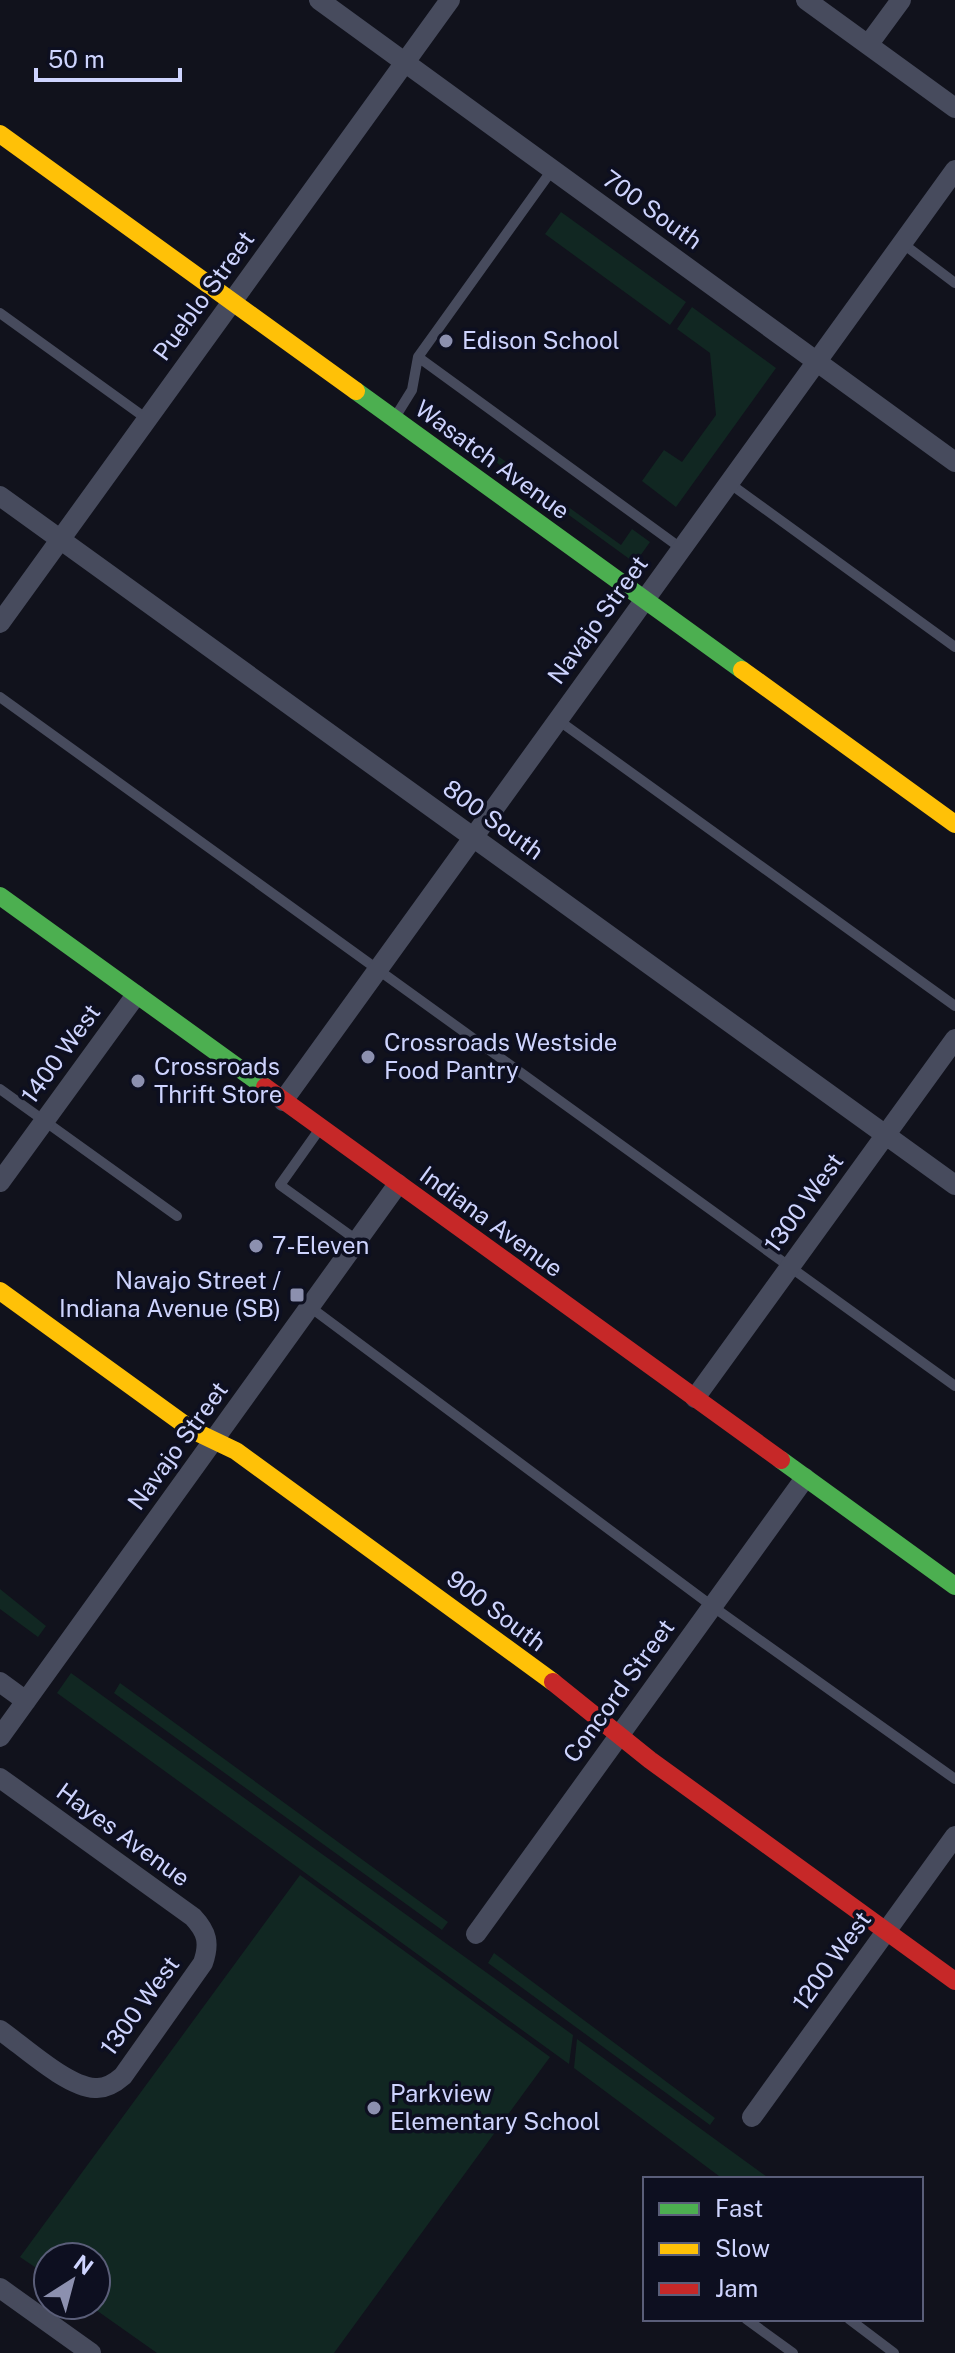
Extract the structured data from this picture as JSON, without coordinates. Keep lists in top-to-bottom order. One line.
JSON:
{"streets":{"street":["700 South","Pueblo Street","Wasatch Avenue","Navajo Street","800 South","1400 West","1300 West","Indiana Avenue","900 South","Concord Street","Hayes Avenue","1200 West"]},"crossings":[["700 South","Pueblo Street"],["700 South","Navajo Street"],["Pueblo Street","Wasatch Avenue"],["Pueblo Street","800 South"],["Wasatch Avenue","Navajo Street"],["Navajo Street","800 South"],["Navajo Street","Indiana Avenue"],["Navajo Street","900 South"],["800 South","1300 West"],["1400 West","Indiana Avenue"],["1300 West","Indiana Avenue"],["1300 West","Hayes Avenue"],["Indiana Avenue","Concord Street"],["900 South","Concord Street"],["900 South","1200 West"]],"places":{"other":["Edison School","Crossroads Westside Food Pantry","Crossroads Thrift Store","7-Eleven","Parkview Elementary School"],"transit":["Navajo Street / Indiana Avenue (SB)"]},"legend":["Fast","Slow","Jam"],"scale_bar":"50 m","north":"top right"}
